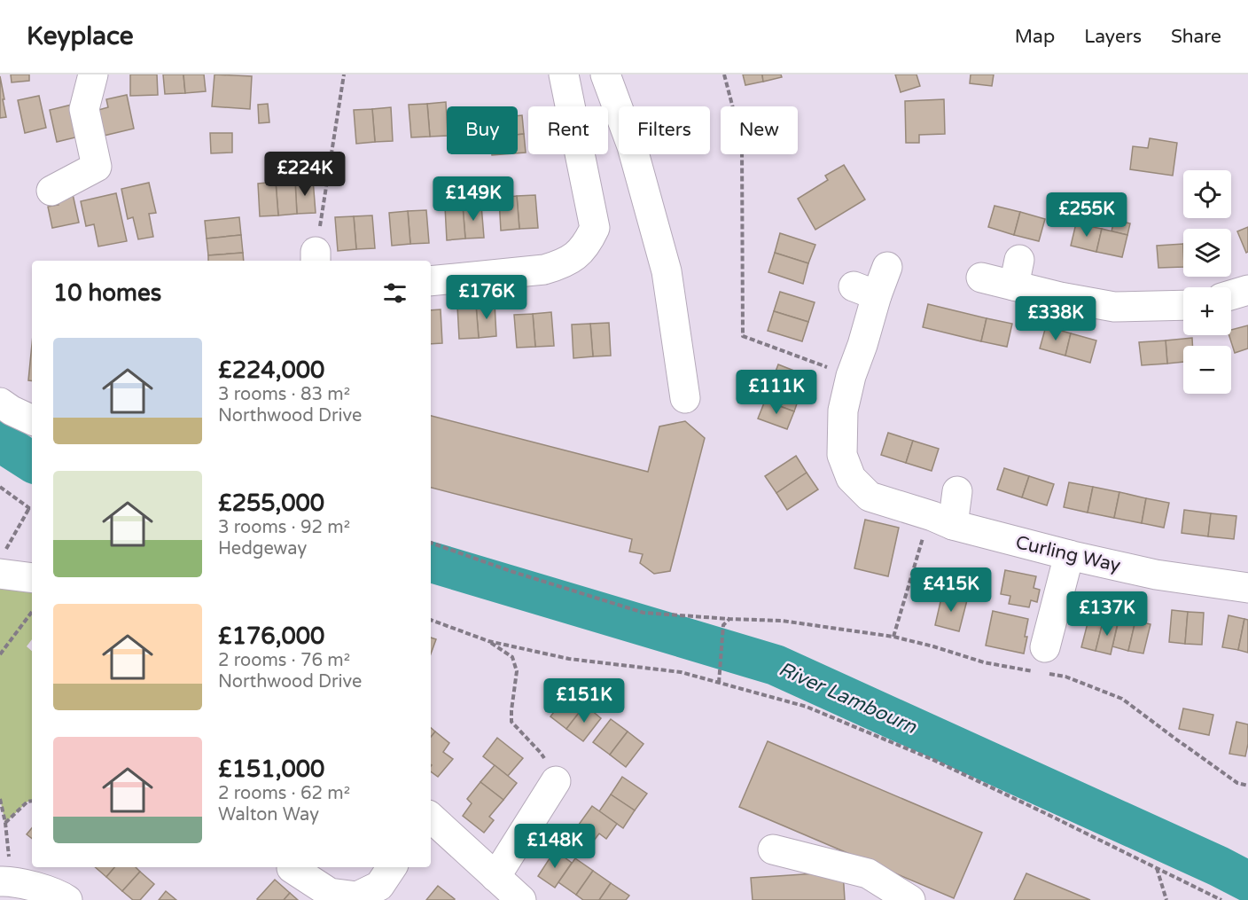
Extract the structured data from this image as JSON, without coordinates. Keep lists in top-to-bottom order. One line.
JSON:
{"streets":{"street":["Curling Way"]},"water":["River Lambourn"],"page":{"header":"Keyplace","nav":["Map","Layers","Share"],"chip":["Buy","Rent","Filters","New"],"price":["£224K","£149K","£255K","£176K","£338K","£111K","£415K","£137K","£151K","£148K"],"map_buttons":["+","−"],"heading":"10 homes","list":[{"name":"£224,000","note":"3 rooms · 83 m² · Northwood Drive"},{"name":"£255,000","note":"3 rooms · 92 m² · Hedgeway"},{"name":"£176,000","note":"2 rooms · 76 m² · Northwood Drive"},{"name":"£151,000","note":"2 rooms · 62 m² · Walton Way"}]}}
